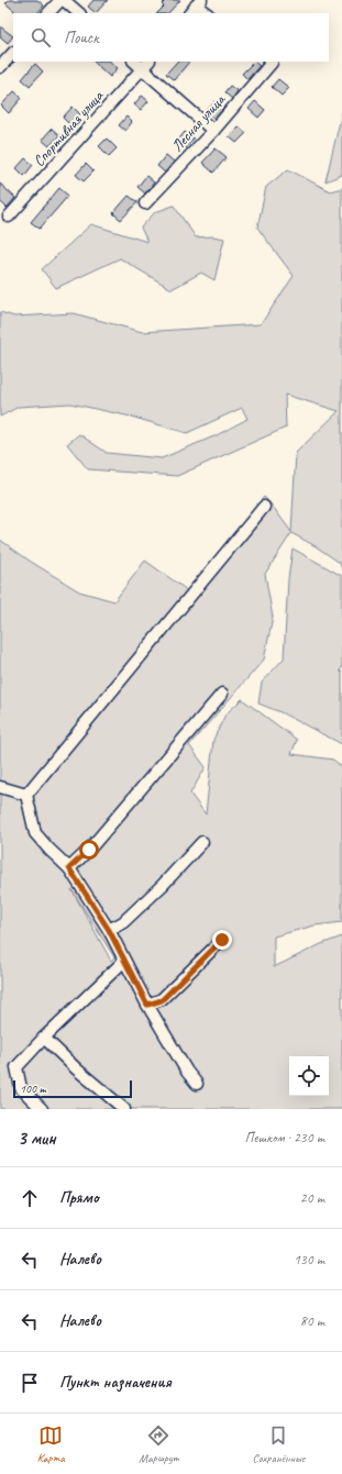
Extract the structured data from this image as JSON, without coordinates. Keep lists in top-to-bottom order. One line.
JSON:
{"streets":{"street":["Лесная улица","Спортивная улица"]},"scale_bar":"100 m","page":{"search":"Поиск","scale":"100 m","heading":["3 мин","Пешком · 230 m"],"list":[["Прямо","20 m"],["Налево","130 m"],["Налево","80 m"],"Пункт назначения"],"nav":["Карта","Маршрут","Сохранённые"]}}
